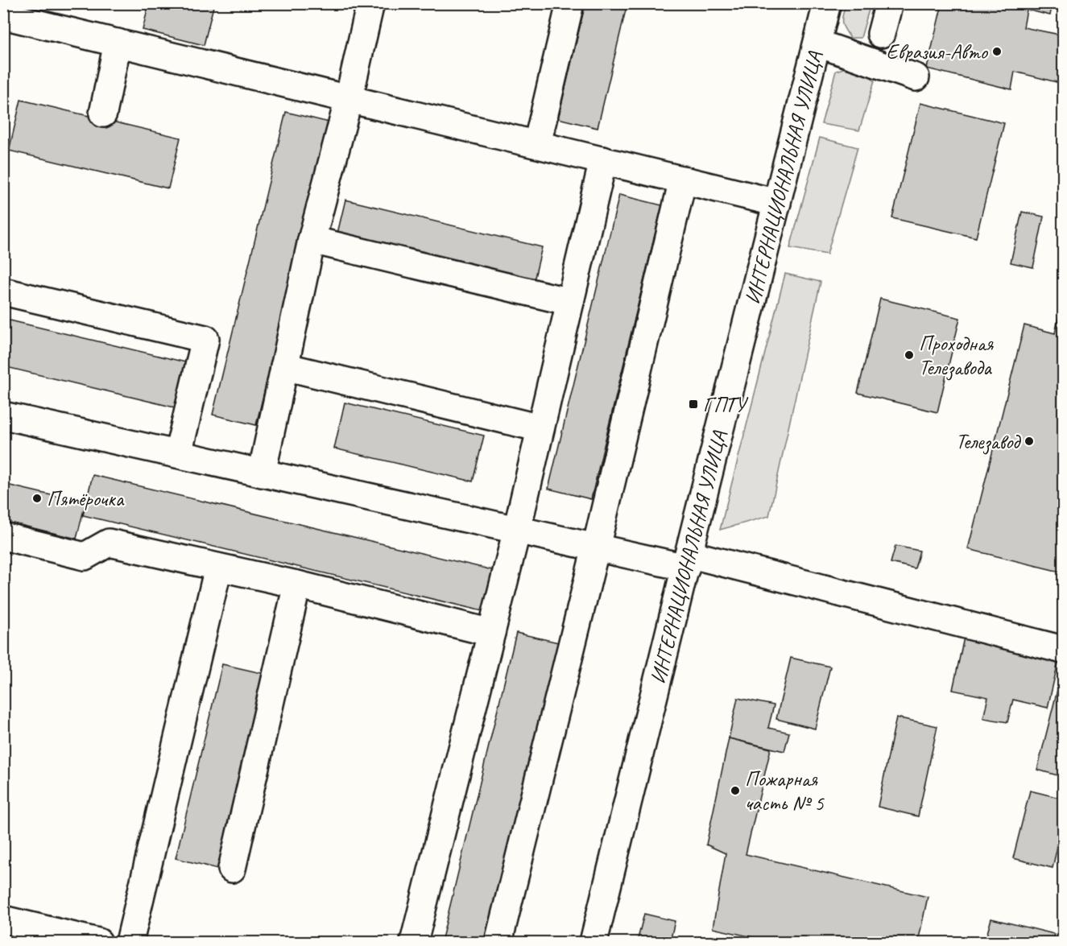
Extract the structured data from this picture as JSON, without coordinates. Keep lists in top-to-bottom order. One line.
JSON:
{"streets":{"street":["ИНТЕРНАЦИОНАЛЬНАЯ УЛИЦА"]},"places":{"other":["Евразия-Авто","Проходная Телезавода","Телезавод","Пятёрочка","Пожарная часть № 5"],"transit":["ГПТУ"]}}
